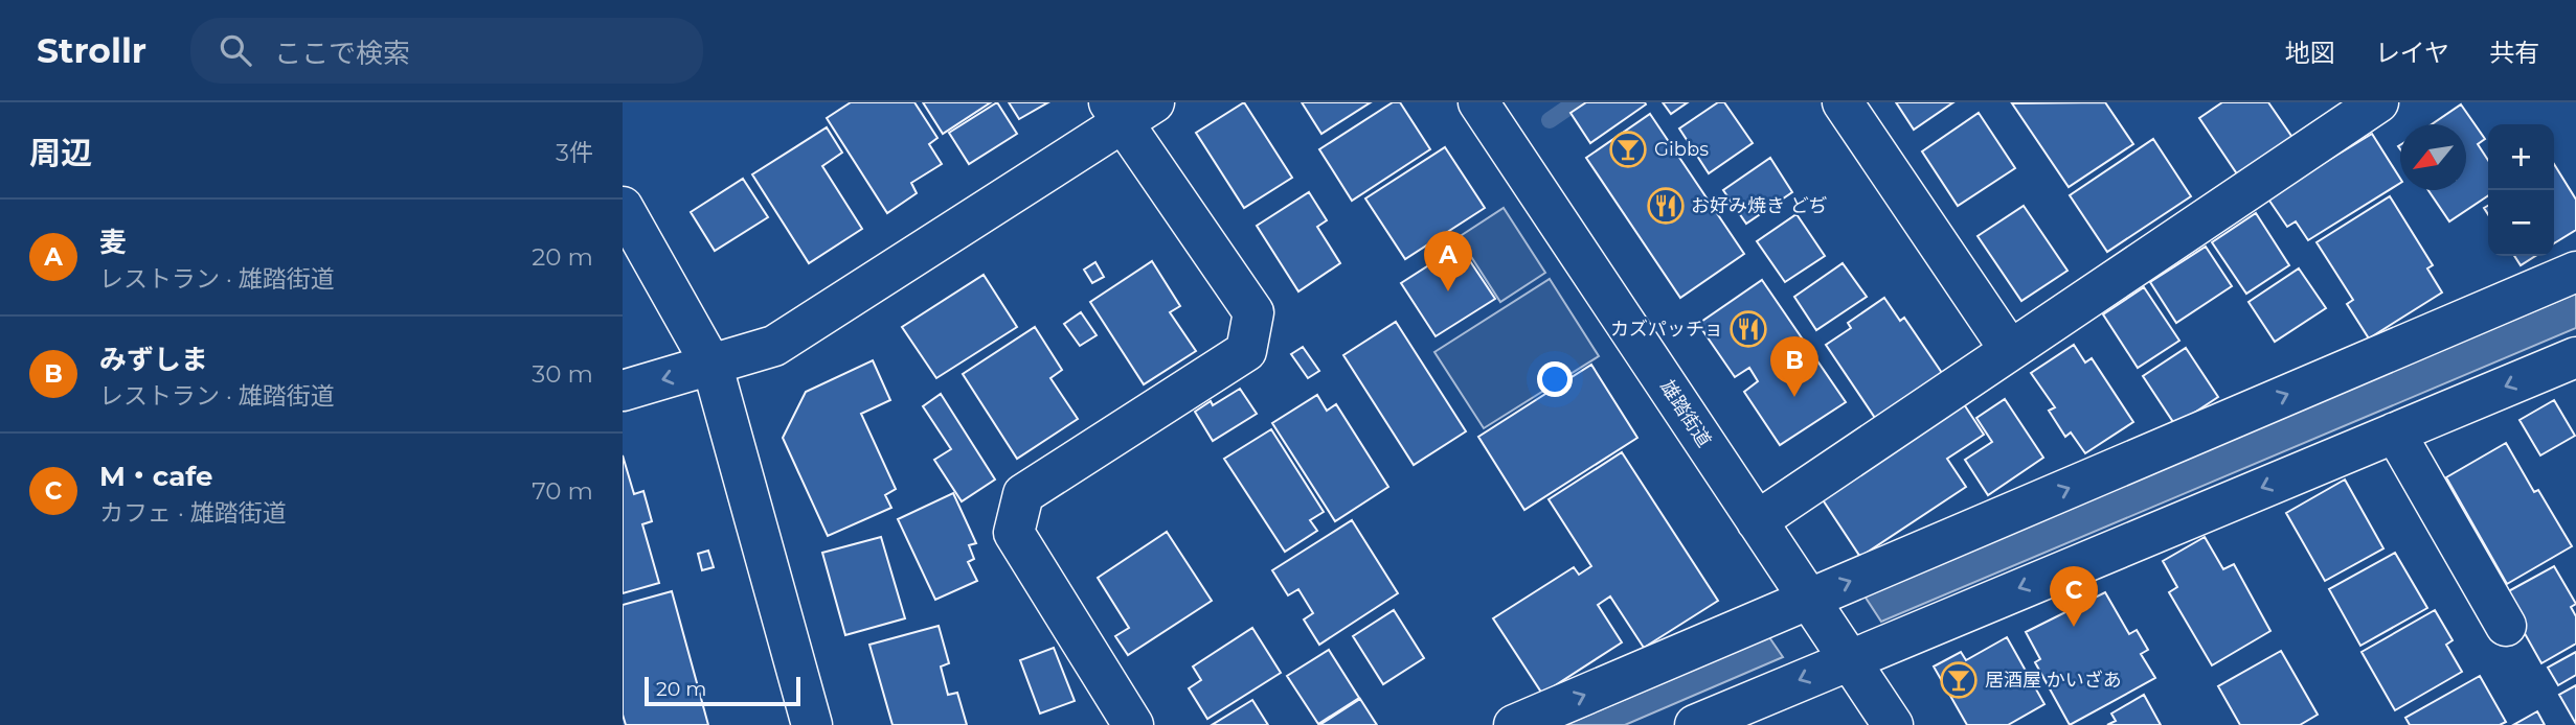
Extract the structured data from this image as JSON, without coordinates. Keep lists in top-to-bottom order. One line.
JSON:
{"streets":{"street":["雄踏街道"]},"places":{"bar":["Gibbs","居酒屋 かいざあ"],"restaurant":["お好み焼き どぢ","カズパッチョ"]},"scale_bar":"20 m","north":"bottom left","page":{"header":"Strollr","search":"ここで検索","nav":["地図","レイヤ","共有"],"heading":["周辺","3件"],"map_buttons":["+","−"],"list":[{"mark":"A","name":"麦","note":"レストラン · 雄踏街道","value":"20 m"},{"mark":"B","name":"みずしま","note":"レストラン · 雄踏街道","value":"30 m"},{"mark":"C","name":"M・cafe","note":"カフェ · 雄踏街道","value":"70 m"}],"pins":["A","B","C"],"scale":"20 m"}}
